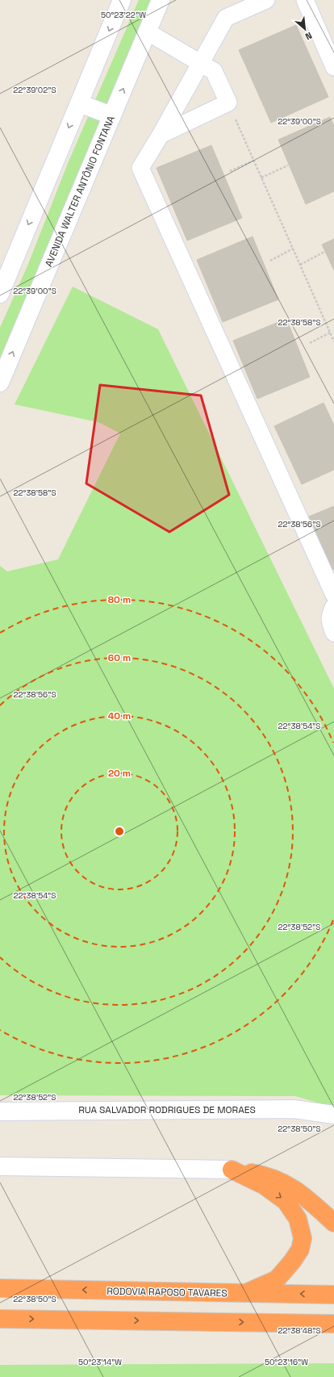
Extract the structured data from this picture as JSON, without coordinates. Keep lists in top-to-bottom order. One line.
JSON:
{"streets":{"highway":["RODOVIA RAPOSO TAVARES"],"main road":["AVENIDA WALTER ANTÔNIO FONTANA","RUA SALVADOR RODRIGUES DE MORAES"]},"north":"bottom right","coordinates":["50°23'22\"W","22°39'02\"S","22°39'00\"S","22°38'58\"S","22°38'56\"S","22°38'54\"S","22°38'52\"S","22°38'50\"S","22°38'48\"S","50°23'14\"W","50°23'16\"W"],"rings":["80 m","60 m","40 m","20 m"]}
